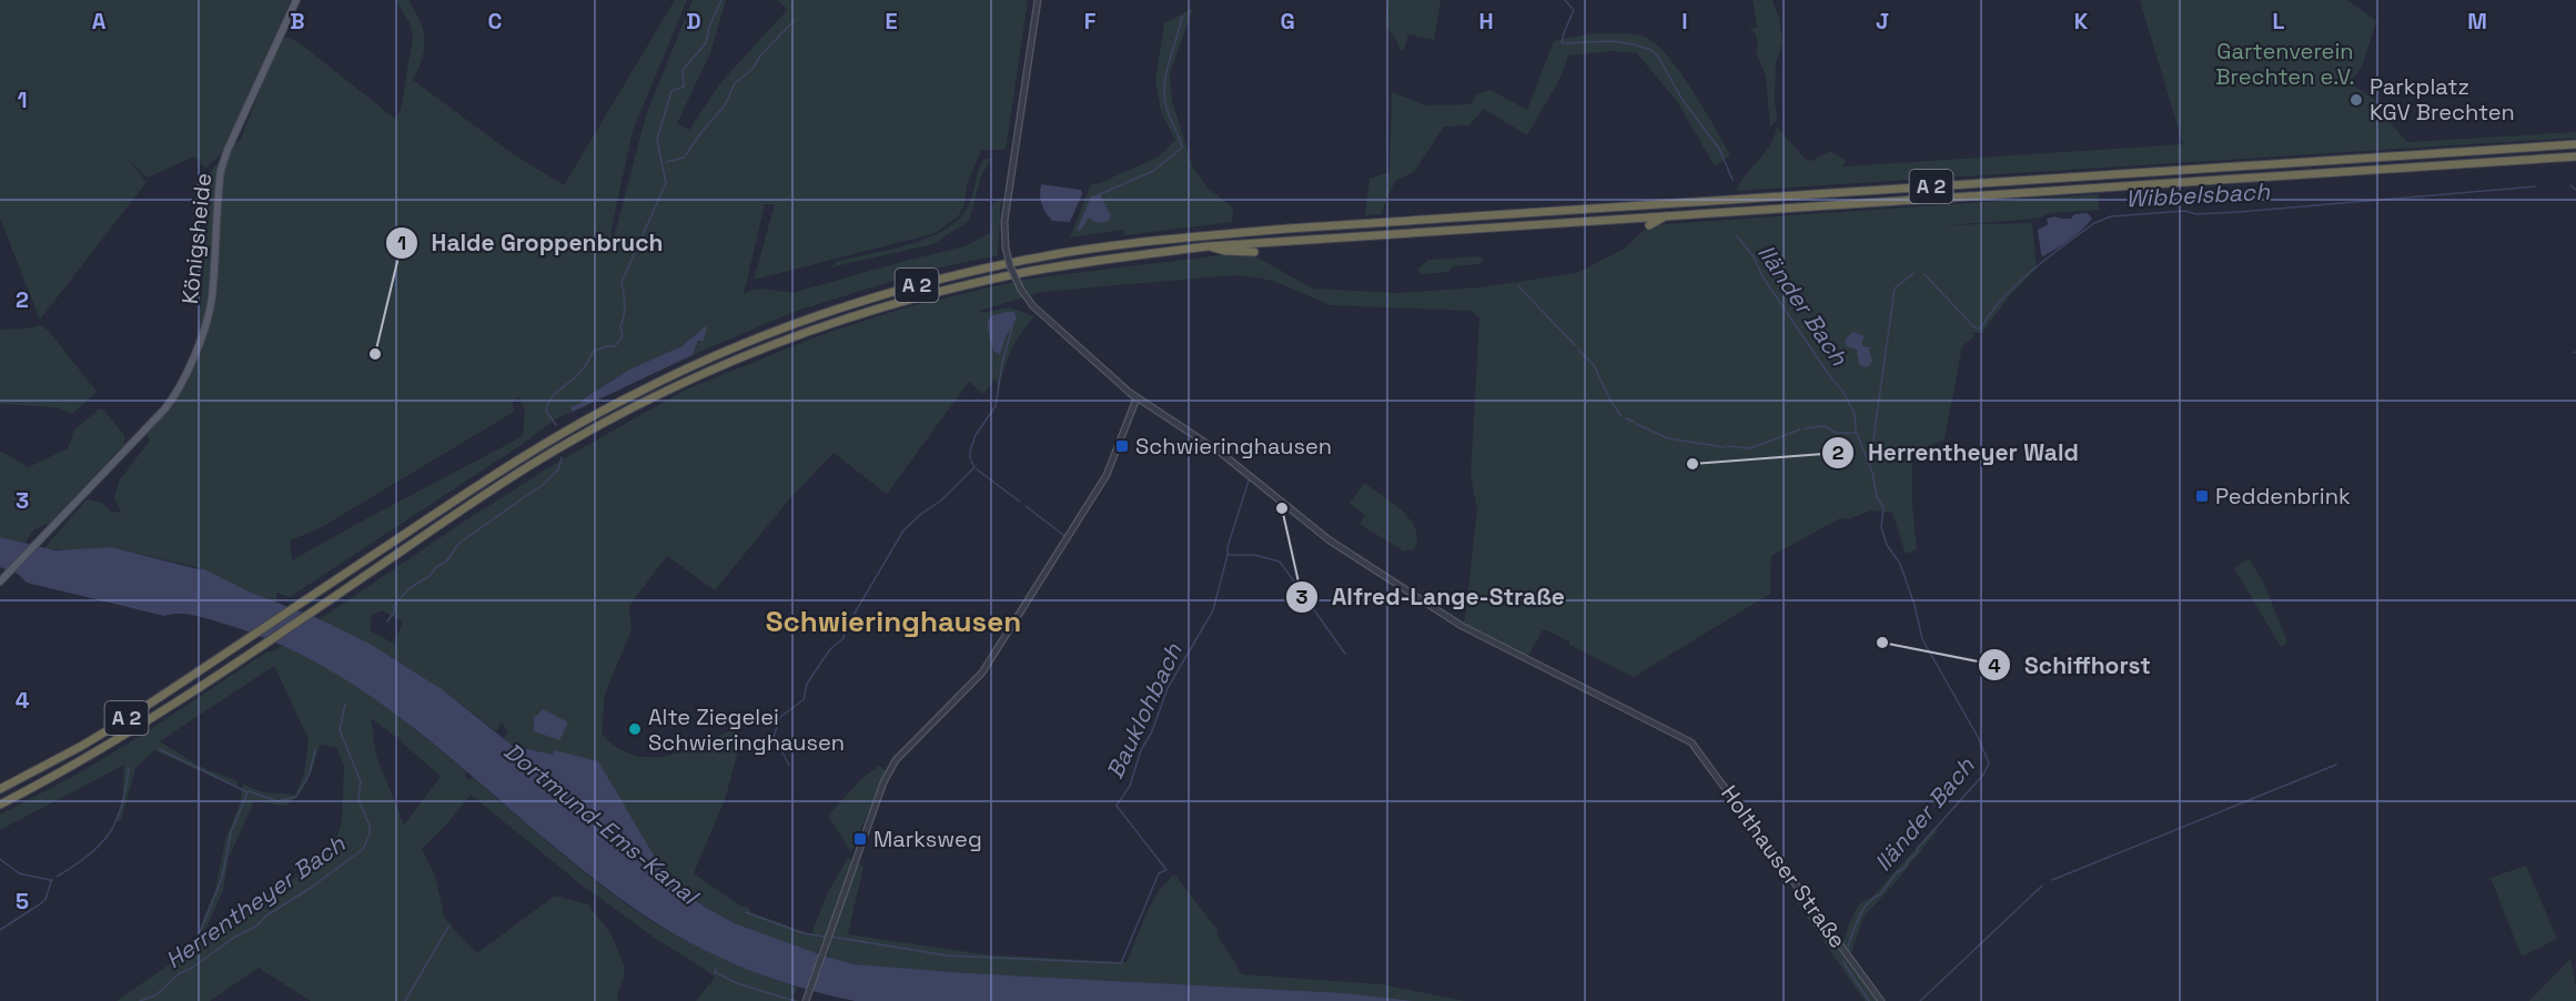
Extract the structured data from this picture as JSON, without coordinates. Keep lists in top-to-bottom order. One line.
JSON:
{"streets":{"highway":["A 2"],"main road":["Königsheide"],"street":["Holthauser Straße"]},"districts":["Schwieringhausen"],"water":["Wibbelsbach","Iländer Bach","Bauklohbach","Dortmund-Ems-Kanal","Herrentheyer Bach"],"parks":["Gartenverein Brechten e.V."],"places":{"other":["Parkplatz KGV Brechten","Halde Groppenbruch","Herrentheyer Wald","Alfred-Lange-Straße","Schiffhorst","Alte Ziegelei Schwieringhausen"],"transit":["Schwieringhausen","Peddenbrink","Marksweg"]},"grid":{"columns":["A","B","C","D","E","F","G","H","I","J","K","L","M"],"rows":["1","2","3","4","5"]}}
